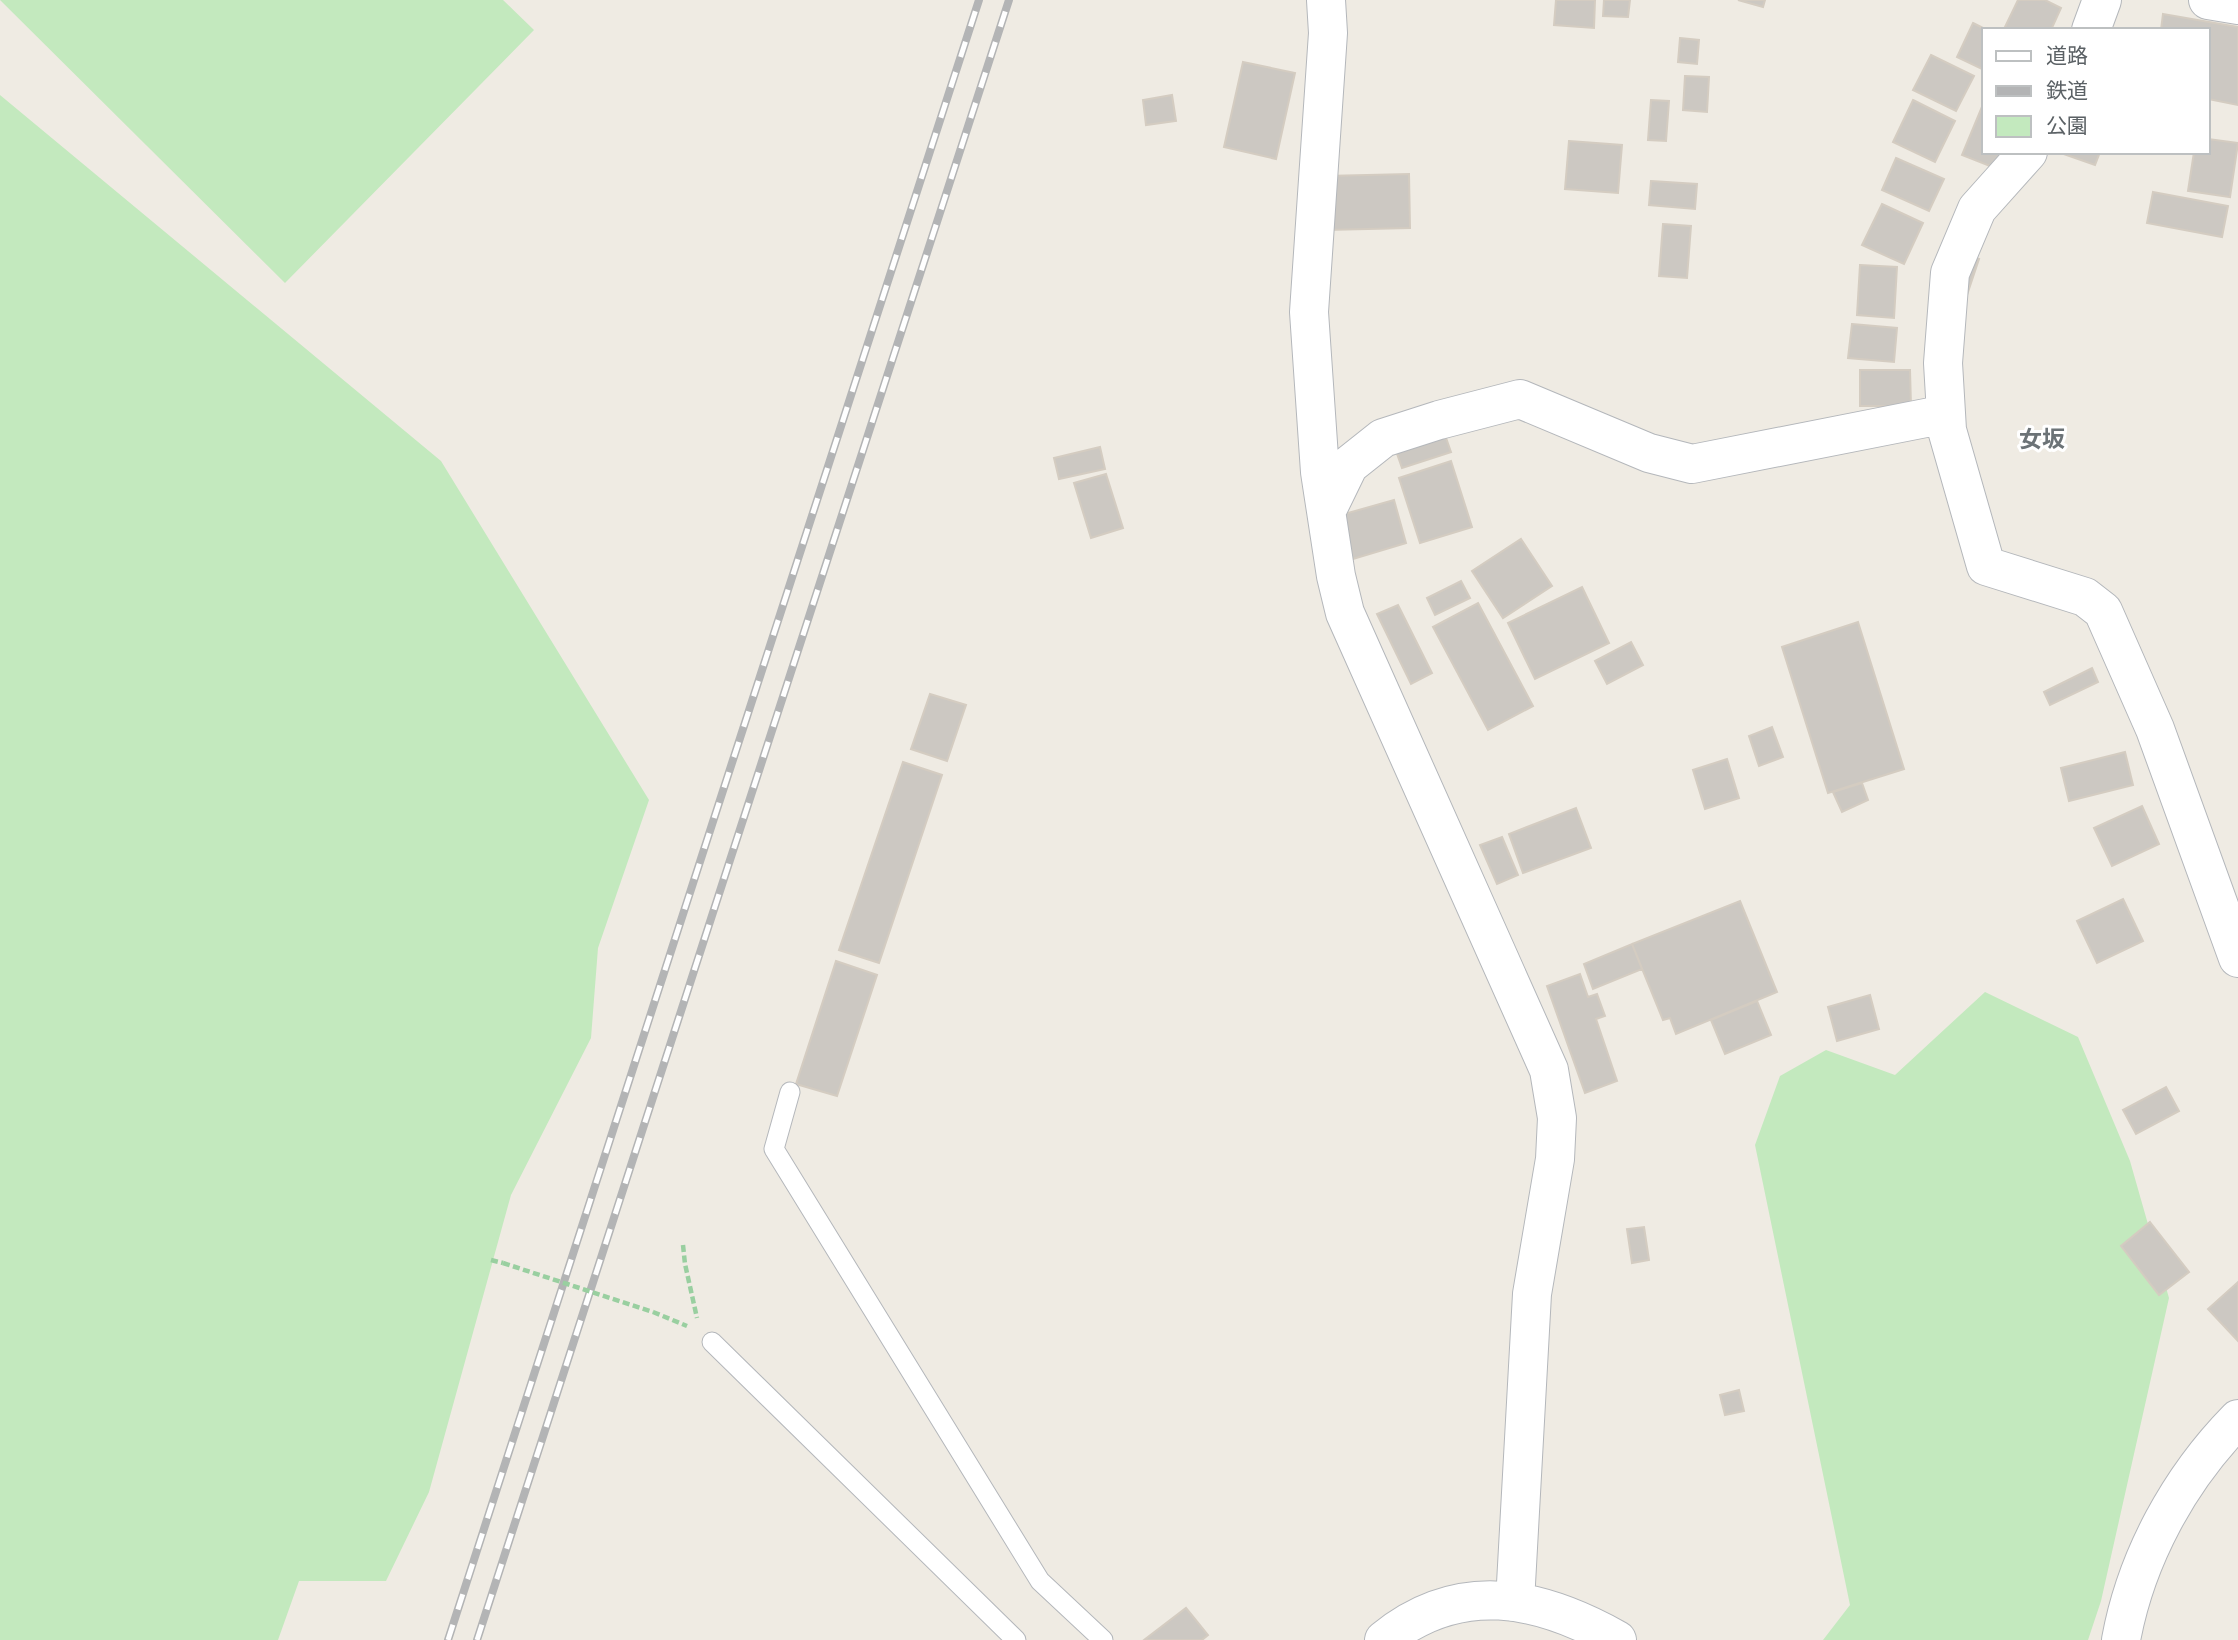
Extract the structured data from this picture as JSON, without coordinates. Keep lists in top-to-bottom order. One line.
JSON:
{"districts":["女坂"],"legend":["道路","鉄道","公園"]}
